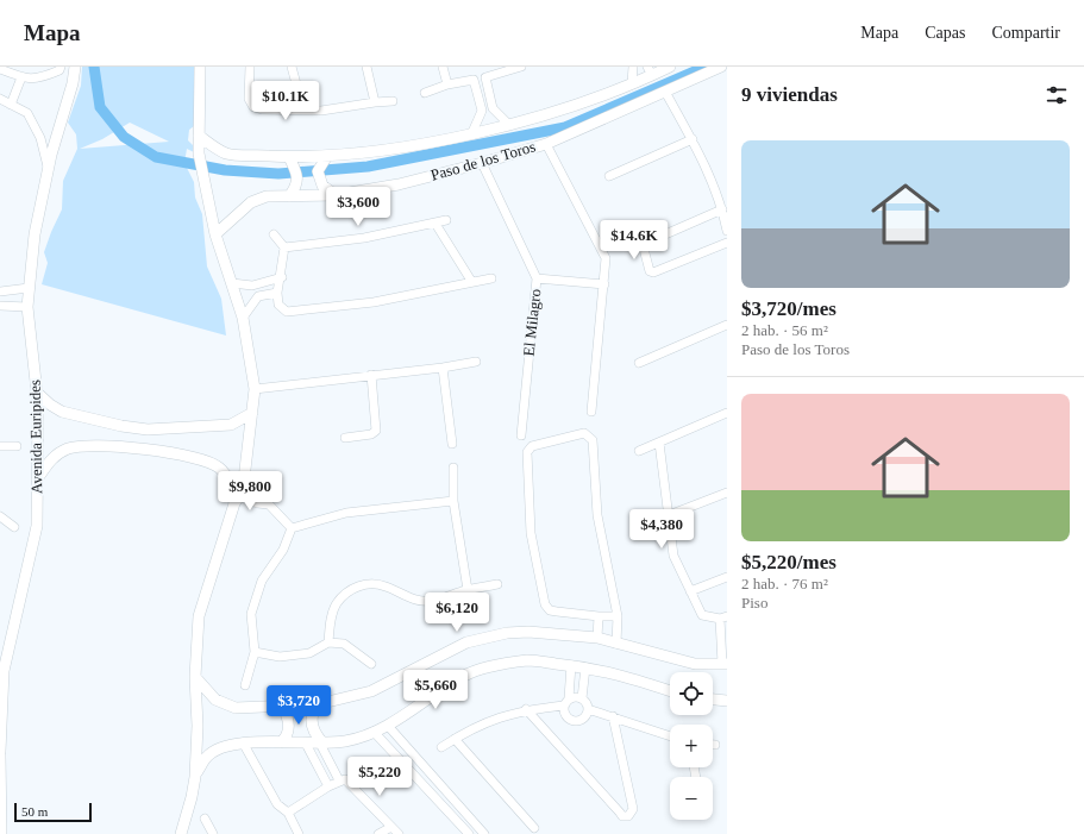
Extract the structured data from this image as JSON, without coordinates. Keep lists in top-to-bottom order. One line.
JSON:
{"streets":{"street":["Paso de los Toros","El Milagro","Avenida Euripides"]},"crossings":[["Paso de los Toros","El Milagro"]],"scale_bar":"50 m","page":{"header":"Mapa","nav":["Mapa","Capas","Compartir"],"heading":"9 viviendas","price":["$10.1K","$3,600","$14.6K","$9,800","$4,380","$6,120","$5,660","$3,720","$5,220"],"list":[{"name":"$3,720/mes","note":"2 hab. · 56 m² · Paso de los Toros"},{"name":"$5,220/mes","note":"2 hab. · 76 m² · Piso"}],"map_buttons":["+","−"],"scale":"50 m"}}
